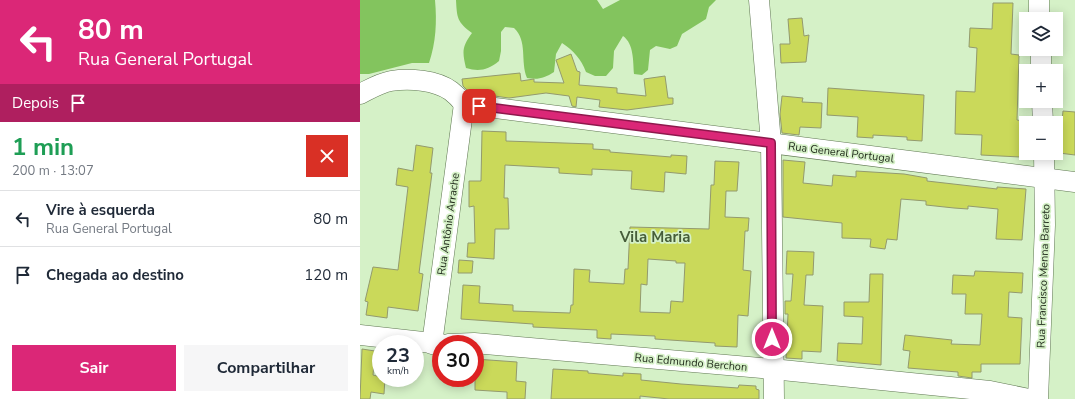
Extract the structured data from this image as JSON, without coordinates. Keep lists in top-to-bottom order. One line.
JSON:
{"streets":{"street":["Rua General Portugal","Rua Antônio Arrache","Rua Francisco Menna Barreto","Rua Edmundo Berchon"]},"crossings":[["Rua General Portugal","Rua Antônio Arrache"],["Rua General Portugal","Rua Francisco Menna Barreto"]],"districts":["Vila Maria"],"page":{"turn":["80 m","Rua General Portugal"],"map_buttons":["+","−"],"then":"Depois","heading":["1 min","200 m · 13:07"],"list":[{"name":"Vire à esquerda","note":"Rua General Portugal","value":"80 m"},{"name":"Chegada ao destino","value":"120 m"}],"speed":"23 km/h","limit":"30","buttons":["Sair","Compartilhar"]}}
